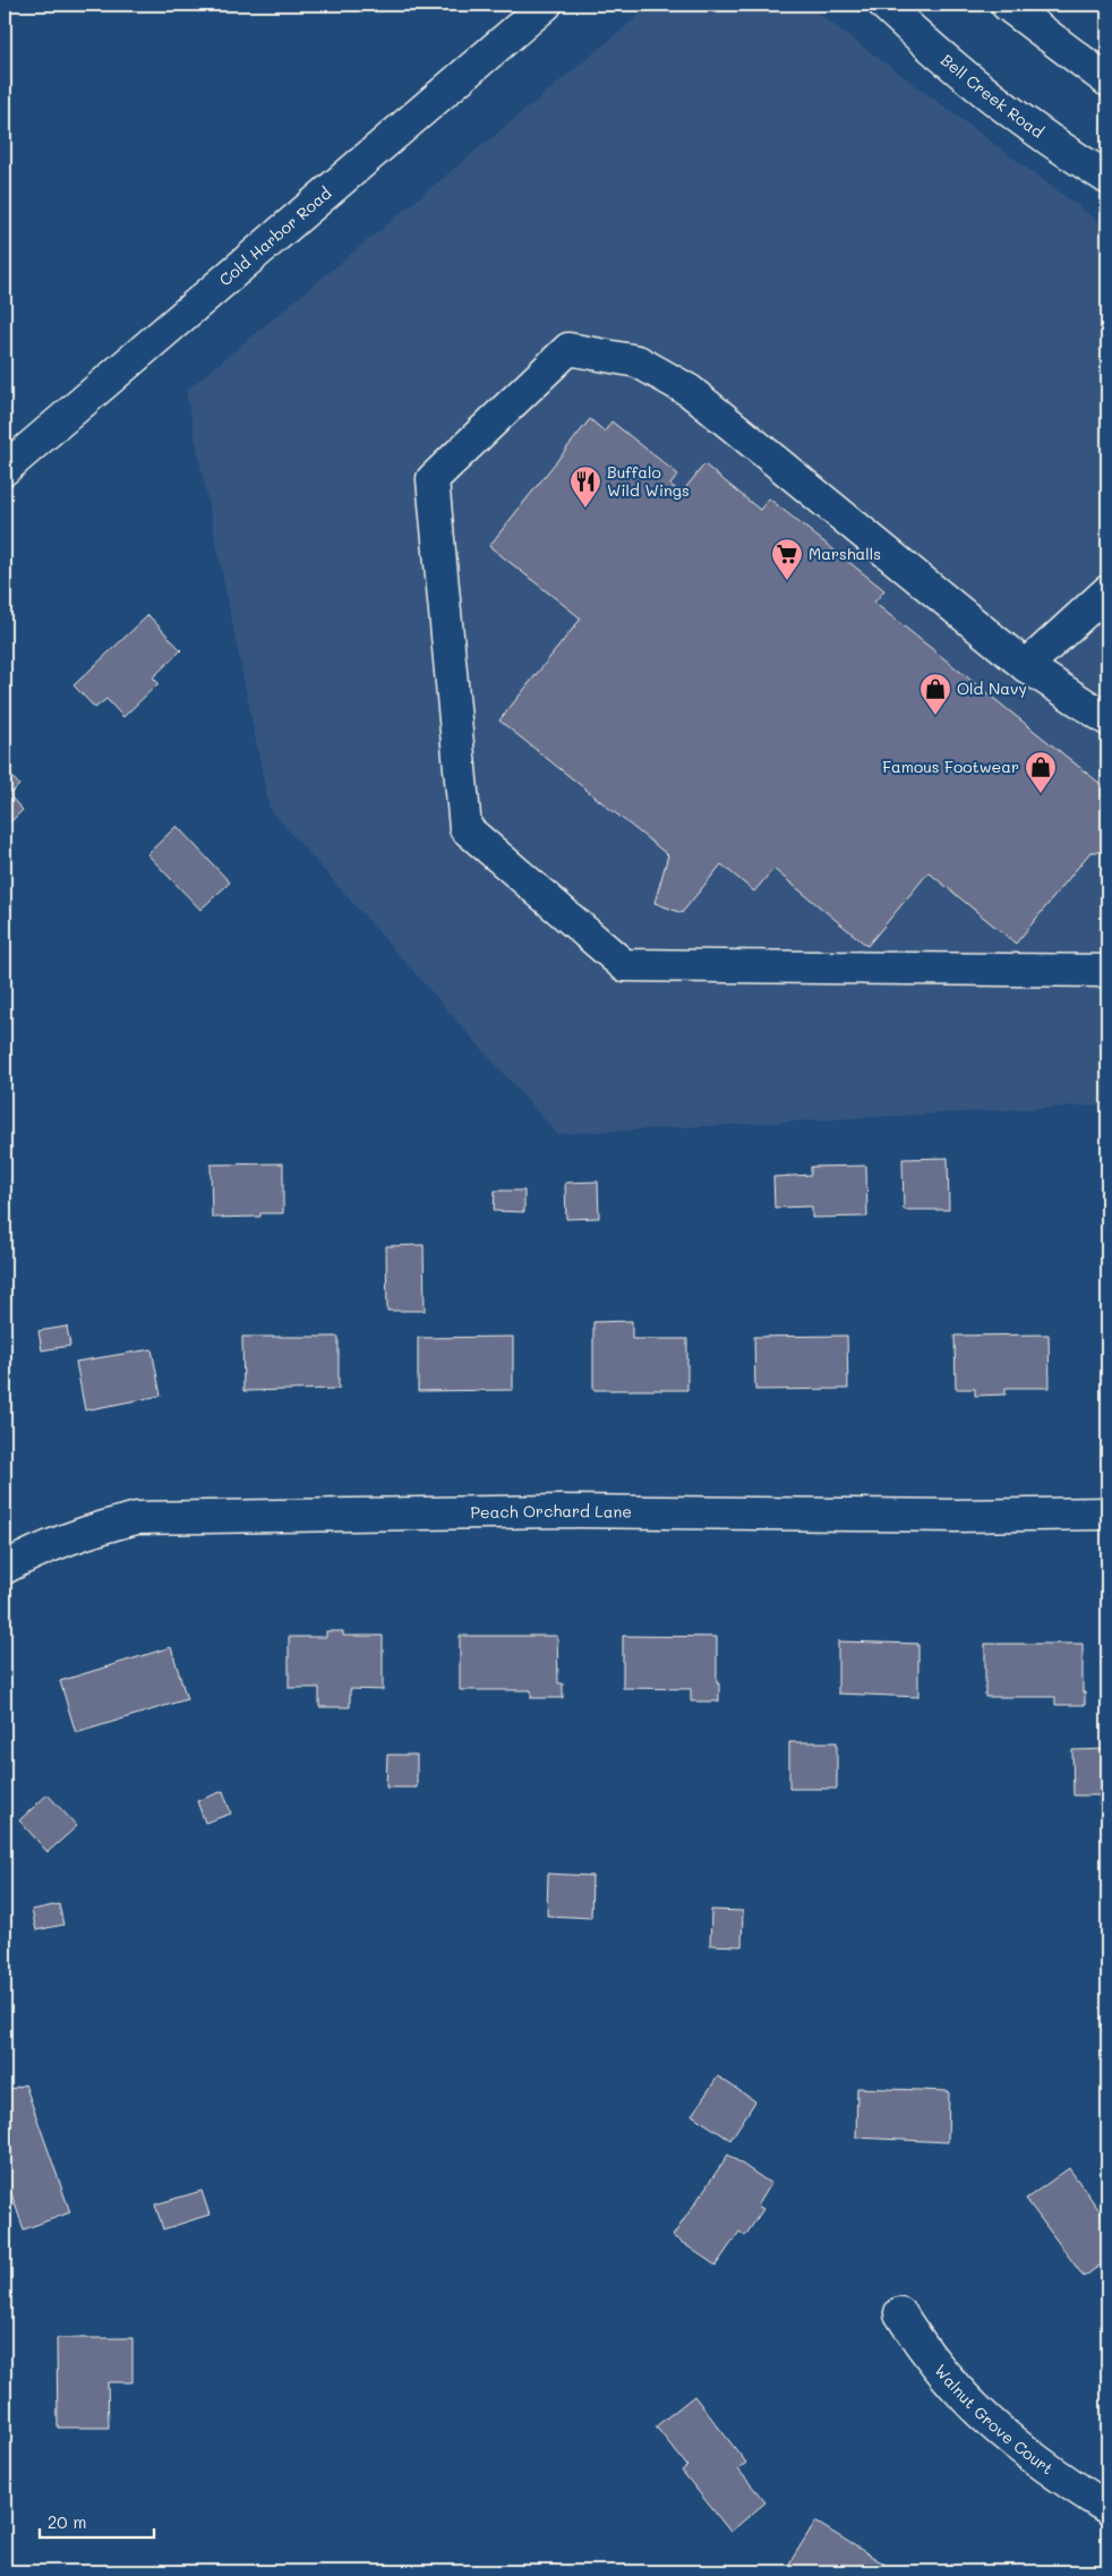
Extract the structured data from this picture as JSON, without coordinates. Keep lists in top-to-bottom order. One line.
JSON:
{"streets":{"street":["Bell Creek Road","Cold Harbor Road","Peach Orchard Lane","Walnut Grove Court"]},"places":{"restaurant":["Buffalo Wild Wings"],"supermarket":["Marshalls"],"shop":["Old Navy","Famous Footwear"]},"scale_bar":"20 m"}
